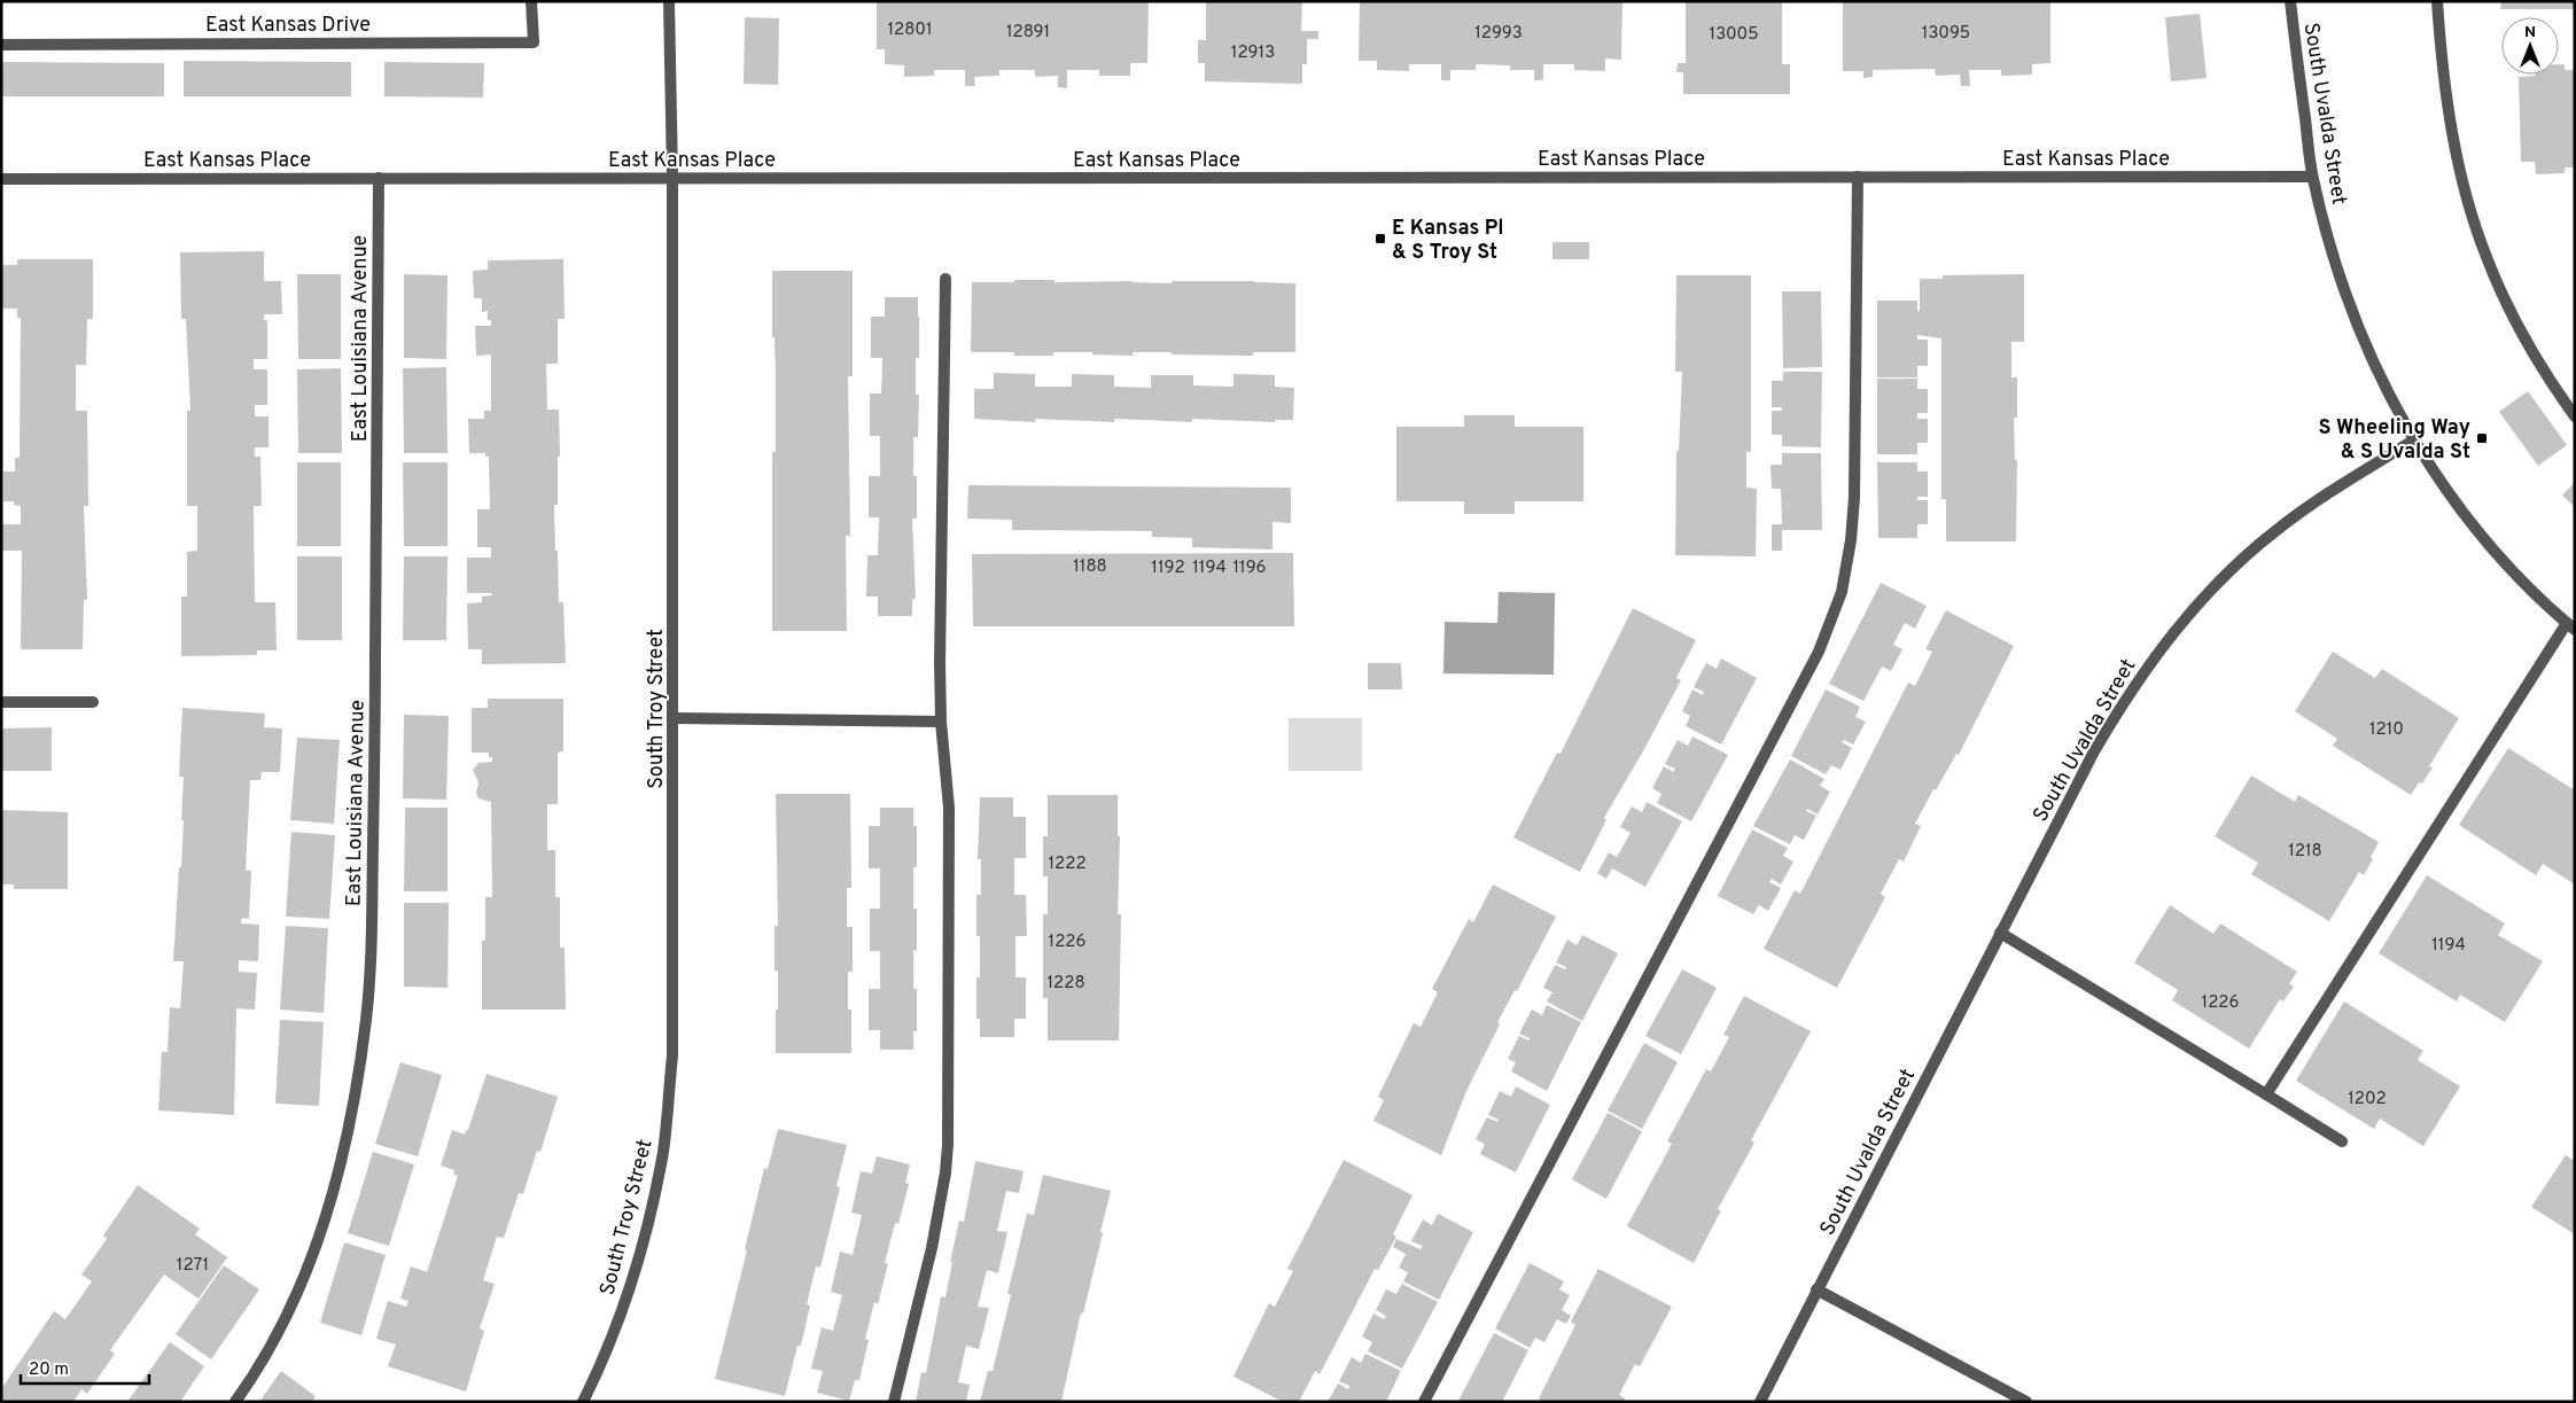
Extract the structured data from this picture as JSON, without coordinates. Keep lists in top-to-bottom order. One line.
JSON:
{"streets":{"street":["East Kansas Drive","South Uvalda Street","East Kansas Place","East Louisiana Avenue","South Troy Street"]},"crossings":[["South Uvalda Street","East Kansas Place"],["East Kansas Place","East Louisiana Avenue"],["East Kansas Place","South Troy Street"]],"places":{"transit":["E Kansas Pl & S Troy St","S Wheeling Way & S Uvalda St"]},"house_numbers":["12801","12891","12993","13095","13005","12913","1188","1192","1194","1196","1210","1218","1222","1226","1194","1228","1226","1202","1271"],"scale_bar":"20 m","north":"top"}
